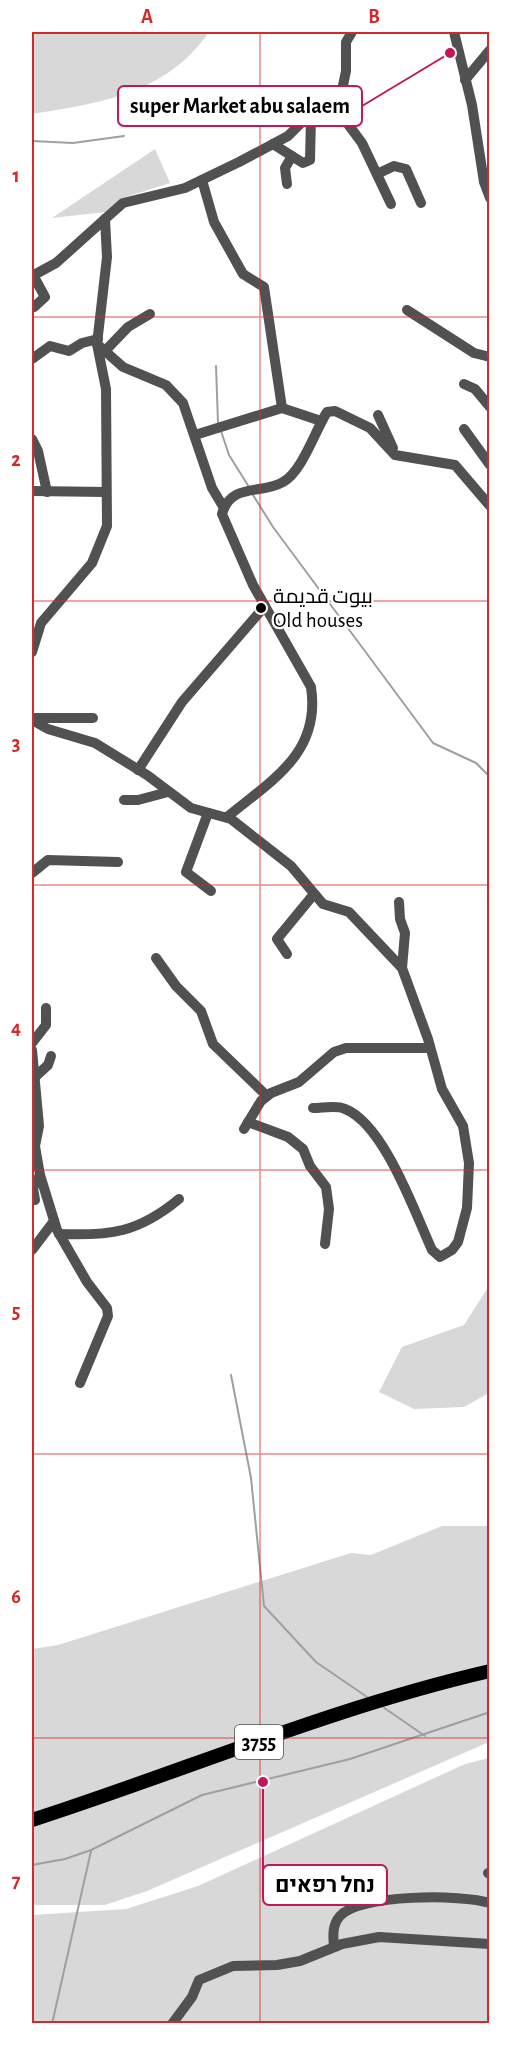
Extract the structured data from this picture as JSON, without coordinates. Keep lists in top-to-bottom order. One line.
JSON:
{"streets":{"main road":["3755"]},"places":["super Market abu salaem","بيوت قديمة Old houses","נחל רפאים"],"grid":{"columns":["A","B"],"rows":["1","2","3","4","5","6","7"]}}
